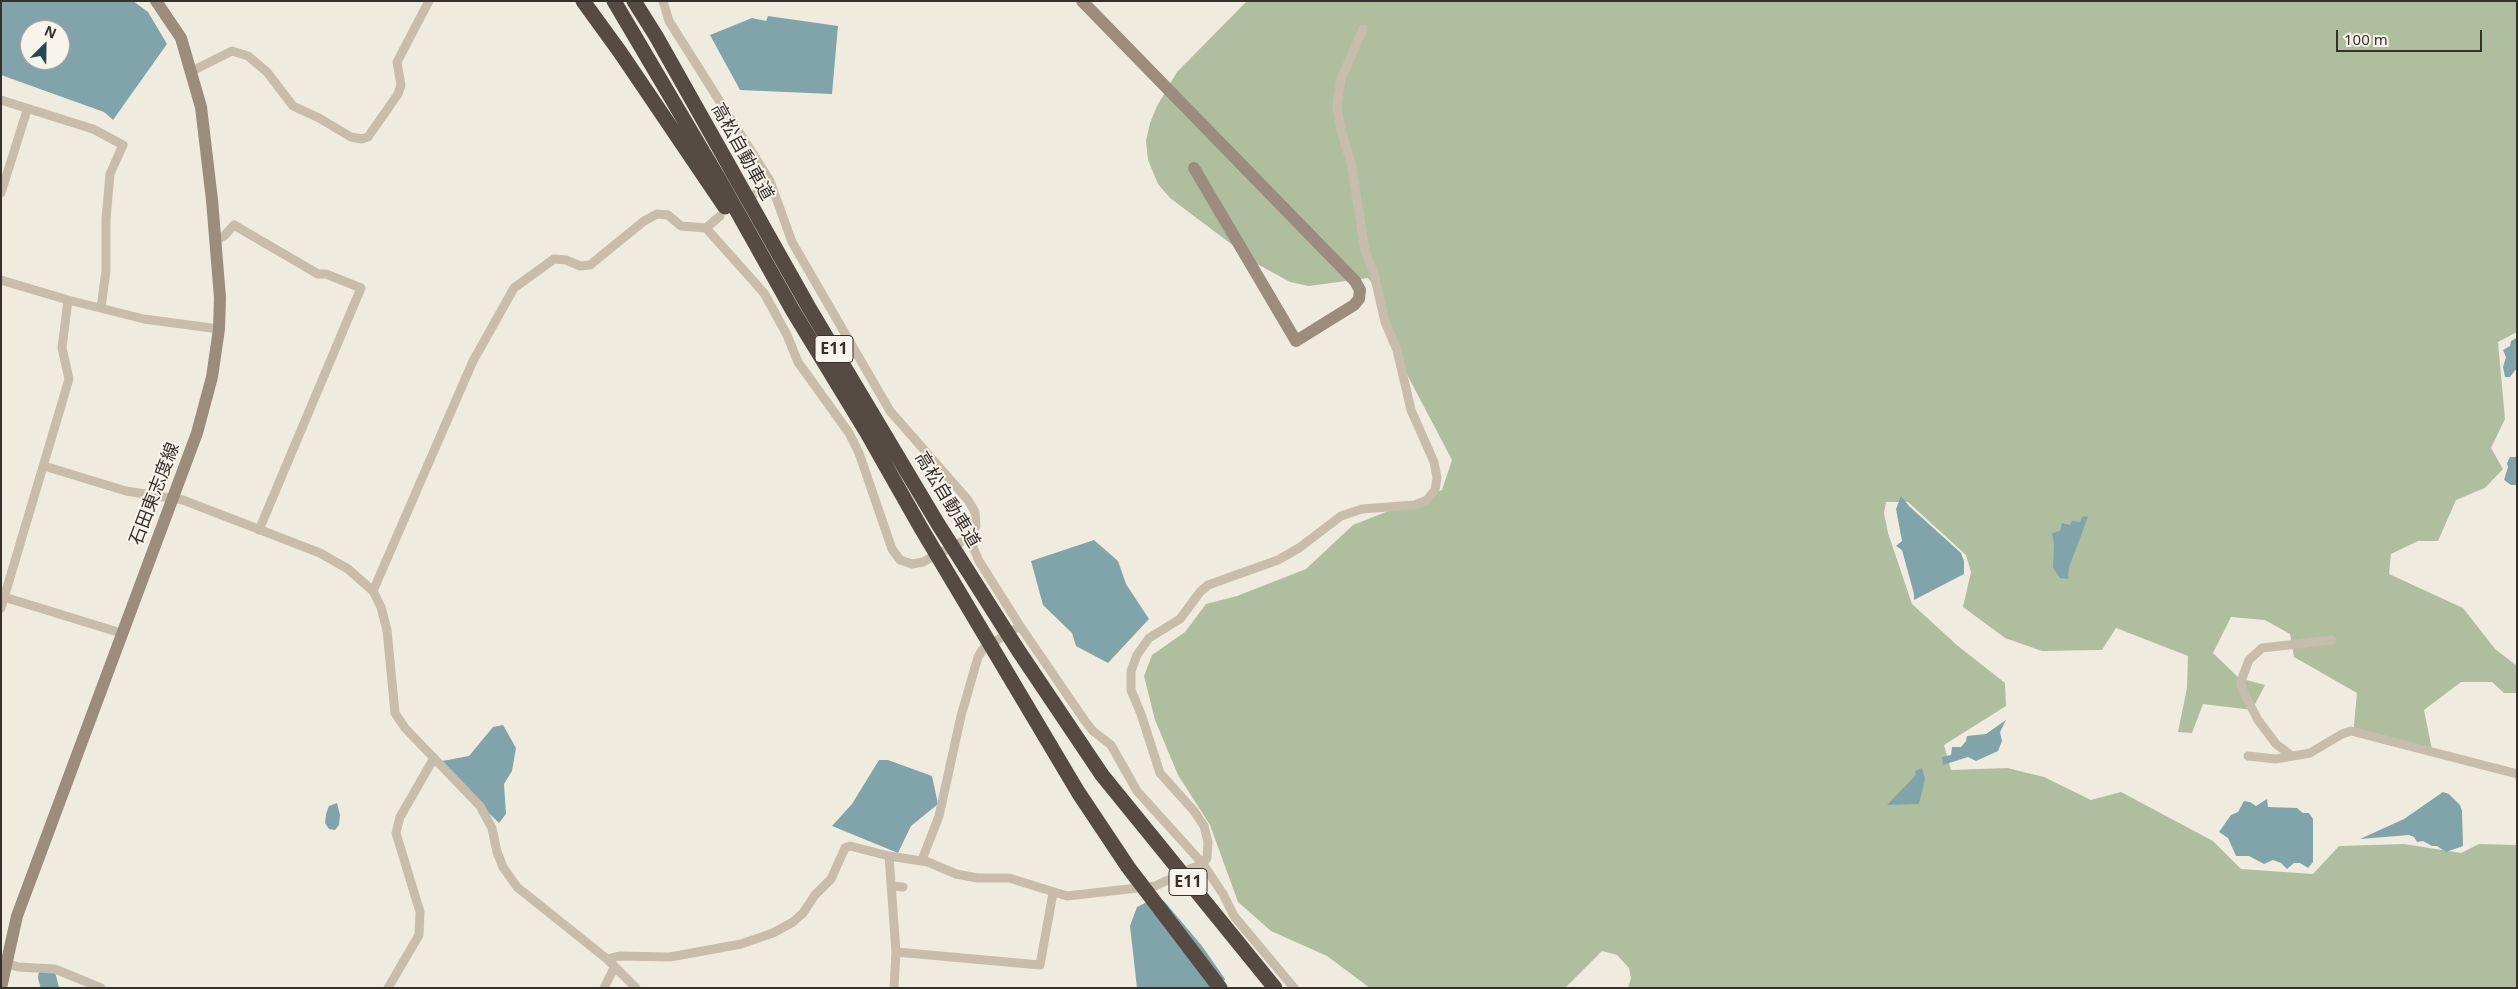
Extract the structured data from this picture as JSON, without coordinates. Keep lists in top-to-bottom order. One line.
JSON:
{"streets":{"highway":["高松自動車道","E11"],"main road":["石田東志度線"]},"scale_bar":"100 m","north":"top right"}
